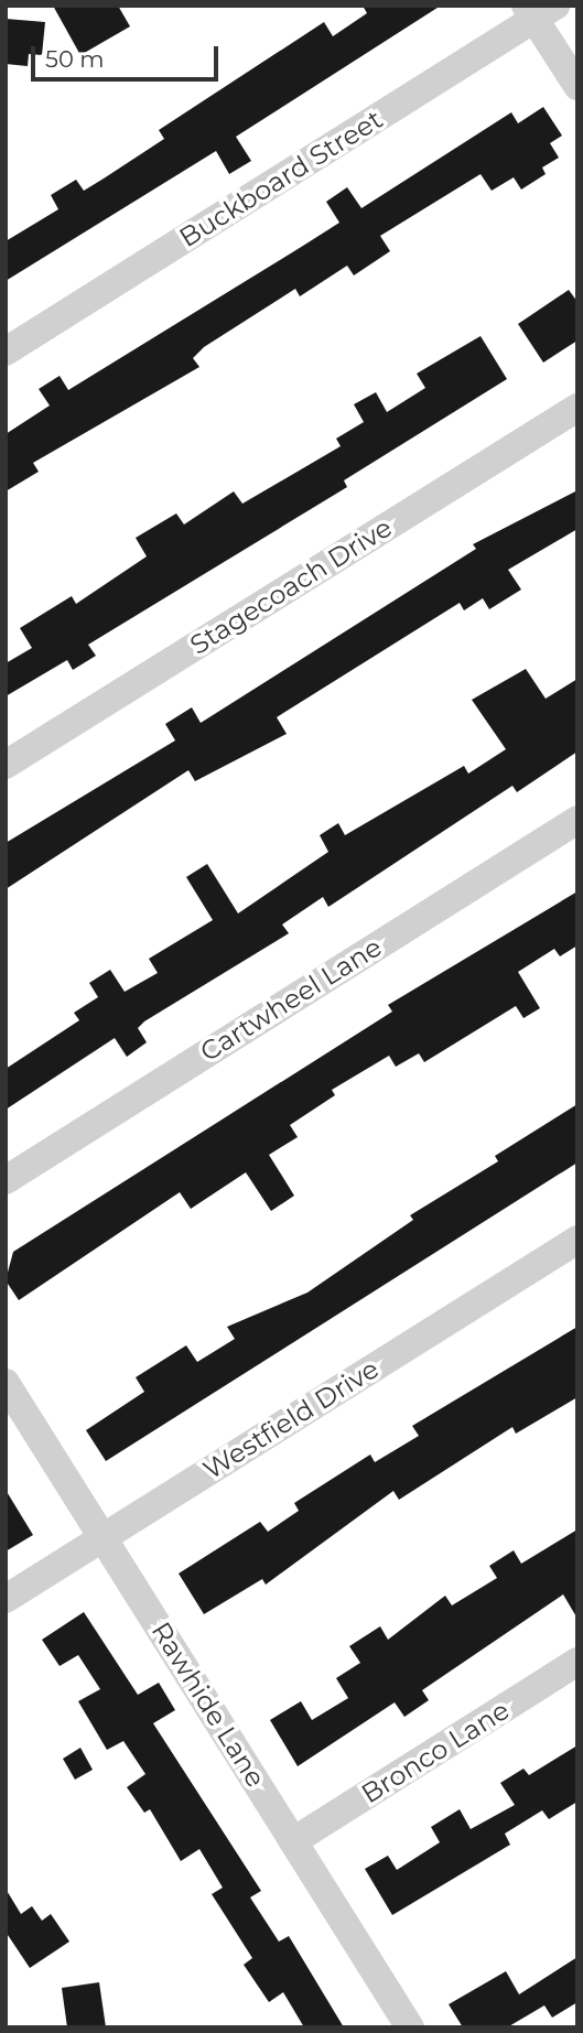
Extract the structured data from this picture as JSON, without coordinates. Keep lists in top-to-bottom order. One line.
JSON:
{"streets":{"street":["Buckboard Street","Stagecoach Drive","Cartwheel Lane","Westfield Drive","Rawhide Lane","Bronco Lane"]},"crossings":[["Westfield Drive","Rawhide Lane"],["Rawhide Lane","Bronco Lane"]],"scale_bar":"50 m"}
